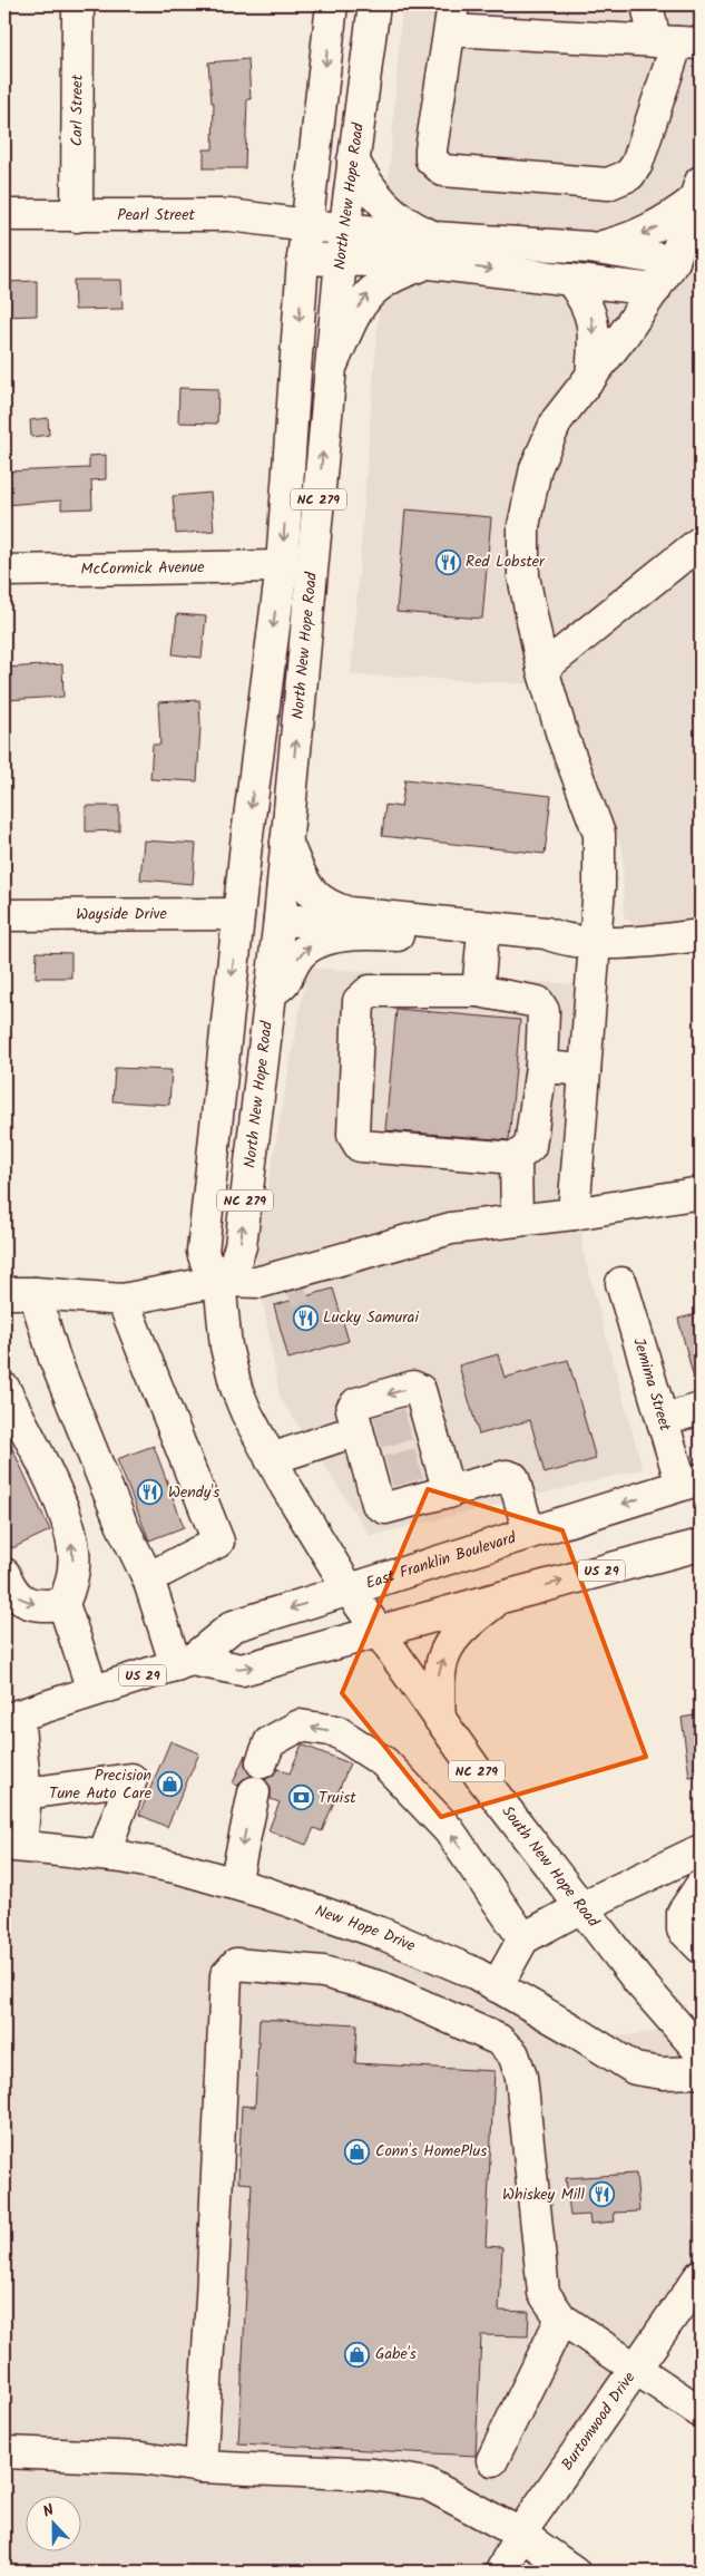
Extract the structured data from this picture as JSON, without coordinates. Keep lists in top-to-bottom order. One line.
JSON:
{"streets":{"main road":["Carl Street","North New Hope Road","Pearl Street","NC 279","McCormick Avenue","Wayside Drive","Jemima Street","East Franklin Boulevard","US 29","South New Hope Road","New Hope Drive","Burtonwood Drive"]},"crossings":[["Carl Street","Pearl Street"],["North New Hope Road","Pearl Street"],["North New Hope Road","McCormick Avenue"],["North New Hope Road","Wayside Drive"],["North New Hope Road","East Franklin Boulevard"],["North New Hope Road","South New Hope Road"],["Jemima Street","East Franklin Boulevard"],["East Franklin Boulevard","South New Hope Road"]],"places":{"restaurant":["Red Lobster","Lucky Samurai","Wendy's","Whiskey Mill"],"shop":["Precision Tune Auto Care","Conn's HomePlus","Gabe's"],"bank":["Truist"]},"north":"top"}
